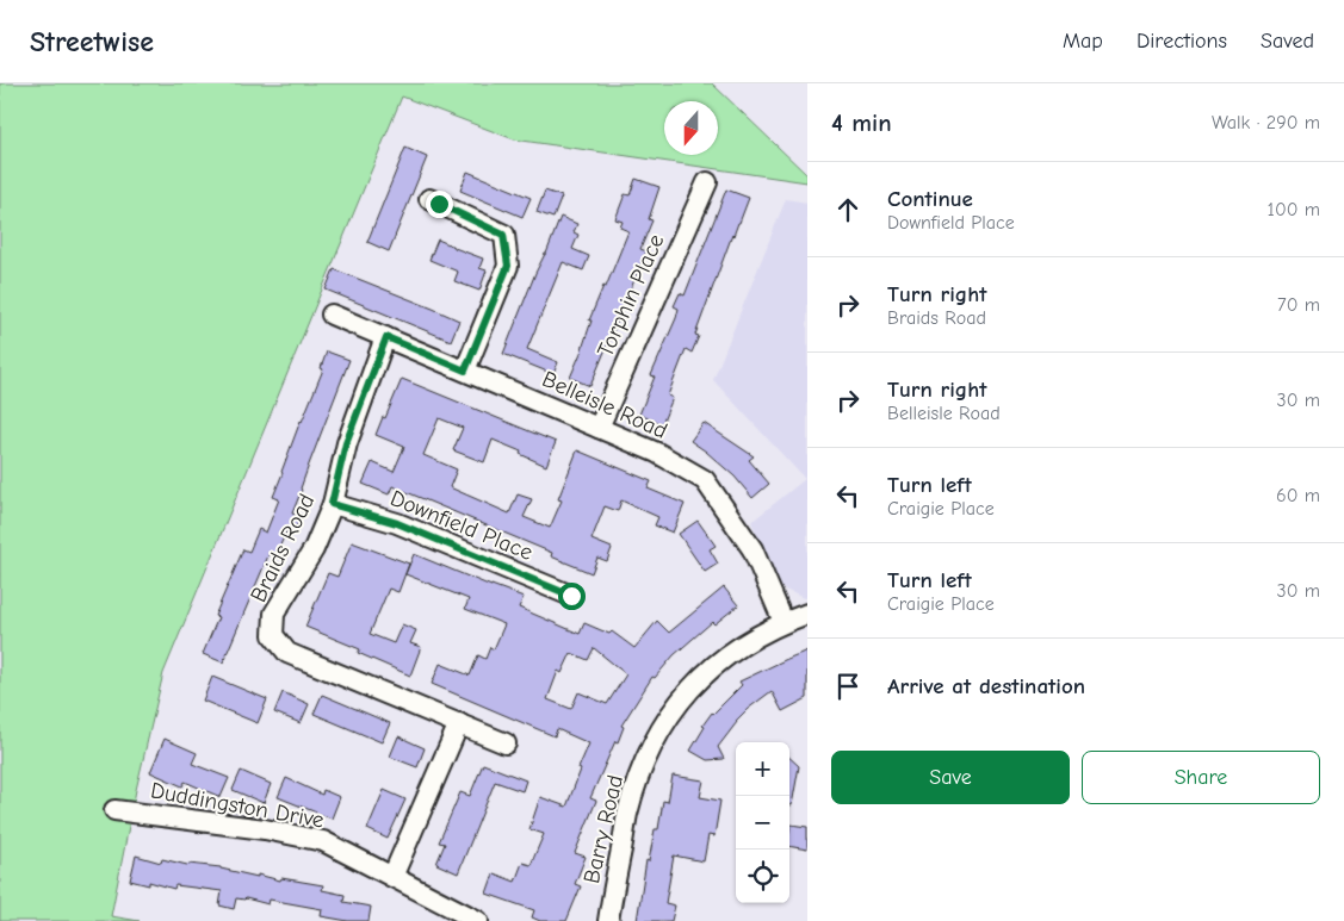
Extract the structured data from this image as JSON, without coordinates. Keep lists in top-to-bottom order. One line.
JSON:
{"streets":{"street":["Torphin Place","Belleisle Road","Downfield Place","Braids Road","Duddingston Drive","Barry Road"]},"crossings":[["Torphin Place","Belleisle Road"],["Belleisle Road","Braids Road"],["Belleisle Road","Barry Road"],["Downfield Place","Braids Road"]],"north":"bottom","page":{"header":"Streetwise","nav":["Map","Directions","Saved"],"heading":["4 min","Walk · 290 m"],"list":[["Continue","Downfield Place","100 m"],["Turn right","Braids Road","70 m"],["Turn right","Belleisle Road","30 m"],["Turn left","Craigie Place","60 m"],["Turn left","Craigie Place","30 m"],"Arrive at destination"],"buttons":["Save","Share"],"map_buttons":["+","−"]}}
